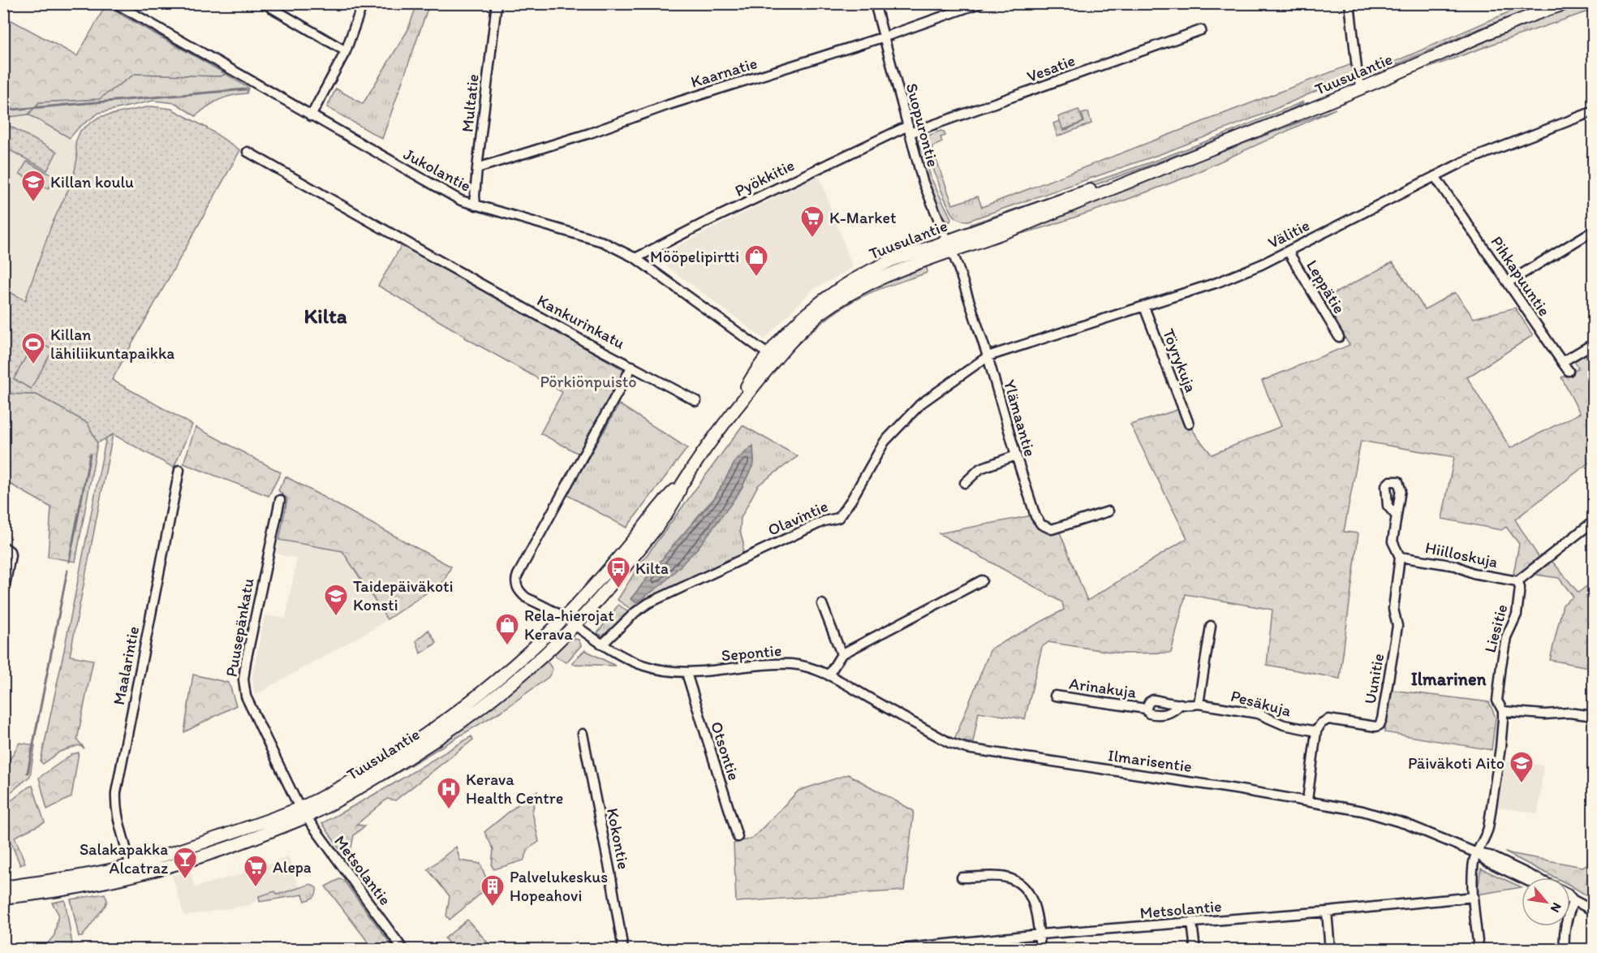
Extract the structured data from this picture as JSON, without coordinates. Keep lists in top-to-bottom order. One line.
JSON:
{"streets":{"main road":["Tuusulantie"],"street":["Vesatie","Kaarnatie","Multatie","Suopurontie","Jukolantie","Pyökkitie","Välitie","Pihkapuuntie","Leppätie","Kankurinkatu","Töyrykuja","Ylämaantie","Olavintie","Hiilloskuja","Puusepänkatu","Liesitie","Sepontie","Maalarintie","Uunitie","Arinakuja","Pesäkuja","Otsontie","Ilmarisentie","Kokontie","Metsolantie"]},"crossings":[["Vesatie","Suopurontie"],["Vesatie","Pyökkitie"],["Kaarnatie","Multatie"],["Kaarnatie","Suopurontie"],["Tuusulantie","Suopurontie"],["Tuusulantie","Jukolantie"],["Tuusulantie","Kankurinkatu"],["Tuusulantie","Ylämaantie"],["Tuusulantie","Puusepänkatu"],["Tuusulantie","Sepontie"],["Tuusulantie","Maalarintie"],["Tuusulantie","Metsolantie"],["Multatie","Jukolantie"],["Suopurontie","Pyökkitie"],["Suopurontie","Ylämaantie"],["Jukolantie","Pyökkitie"],["Välitie","Pihkapuuntie"],["Välitie","Leppätie"],["Välitie","Töyrykuja"],["Välitie","Ylämaantie"],["Välitie","Olavintie"],["Kankurinkatu","Sepontie"],["Ylämaantie","Olavintie"],["Olavintie","Sepontie"],["Hiilloskuja","Liesitie"],["Hiilloskuja","Uunitie"],["Puusepänkatu","Metsolantie"],["Liesitie","Ilmarisentie"],["Liesitie","Metsolantie"],["Sepontie","Otsontie"],["Sepontie","Ilmarisentie"],["Uunitie","Pesäkuja"],["Arinakuja","Pesäkuja"]],"districts":["Kilta","Ilmarinen"],"parks":["Pörkiönpuisto"],"places":{"school or university":["Killan koulu","Taidepäiväkoti Konsti","Päiväkoti Aito"],"supermarket":["K-Market","Alepa"],"shop":["Mööpelipirtti","Rela-hierojat Kerava"],"sports":["Killan lähiliikuntapaikka"],"bus stop":["Kilta"],"hospital":["Kerava Health Centre"],"bar":["Salakapakka Alcatraz"],"building":["Palvelukeskus Hopeahovi"]},"north":"bottom right"}
